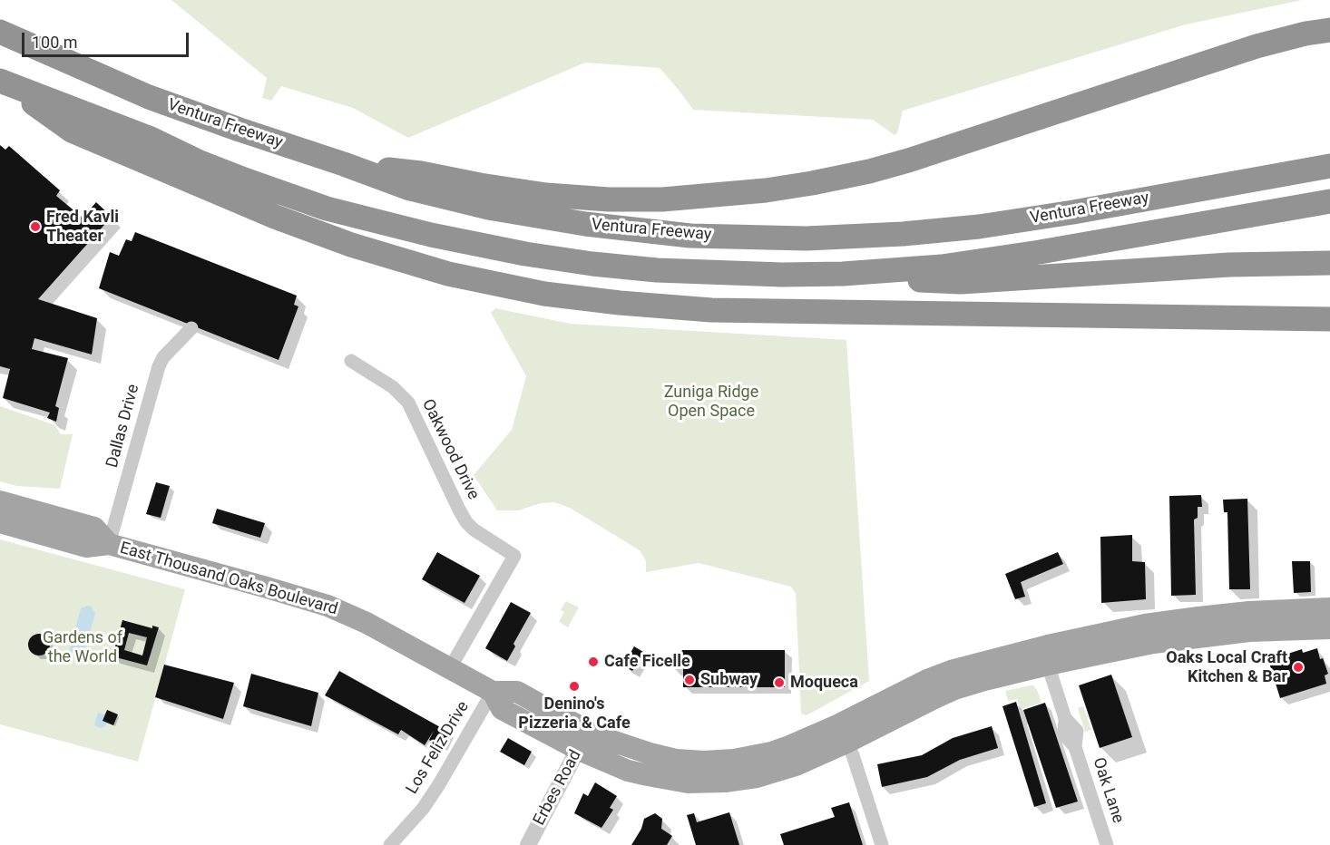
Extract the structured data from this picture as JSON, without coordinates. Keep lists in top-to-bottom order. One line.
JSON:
{"streets":{"highway":["Ventura Freeway"],"main road":["East Thousand Oaks Boulevard"],"street":["Dallas Drive","Oakwood Drive","Los Feliz Drive","Erbes Road","Oak Lane"]},"crossings":[["Dallas Drive","East Thousand Oaks Boulevard"],["Oakwood Drive","East Thousand Oaks Boulevard"],["East Thousand Oaks Boulevard","Los Feliz Drive"],["East Thousand Oaks Boulevard","Erbes Road"],["East Thousand Oaks Boulevard","Oak Lane"]],"parks":["Zuniga Ridge Open Space","Gardens of the World"],"places":["Fred Kavli Theater","Cafe Ficelle","Oaks Local Craft Kitchen & Bar","Subway","Moqueca","Denino's Pizzeria & Cafe"],"scale_bar":"100 m"}
